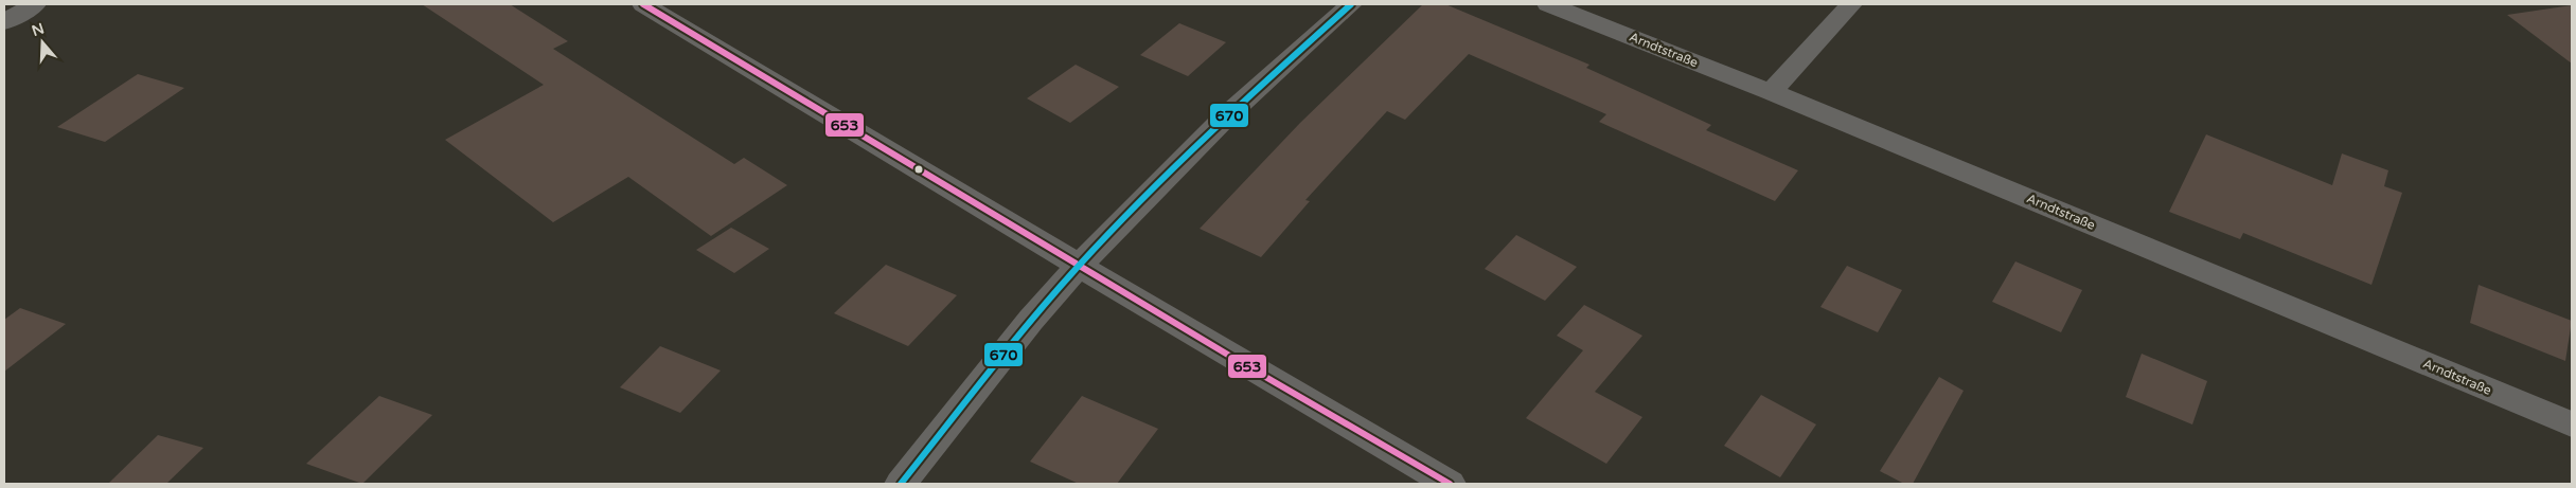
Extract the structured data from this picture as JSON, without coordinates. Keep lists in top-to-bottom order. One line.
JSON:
{"streets":{"street":["Arndtstraße"]},"lines":["transit line 653","transit line 670"],"north":"top"}
